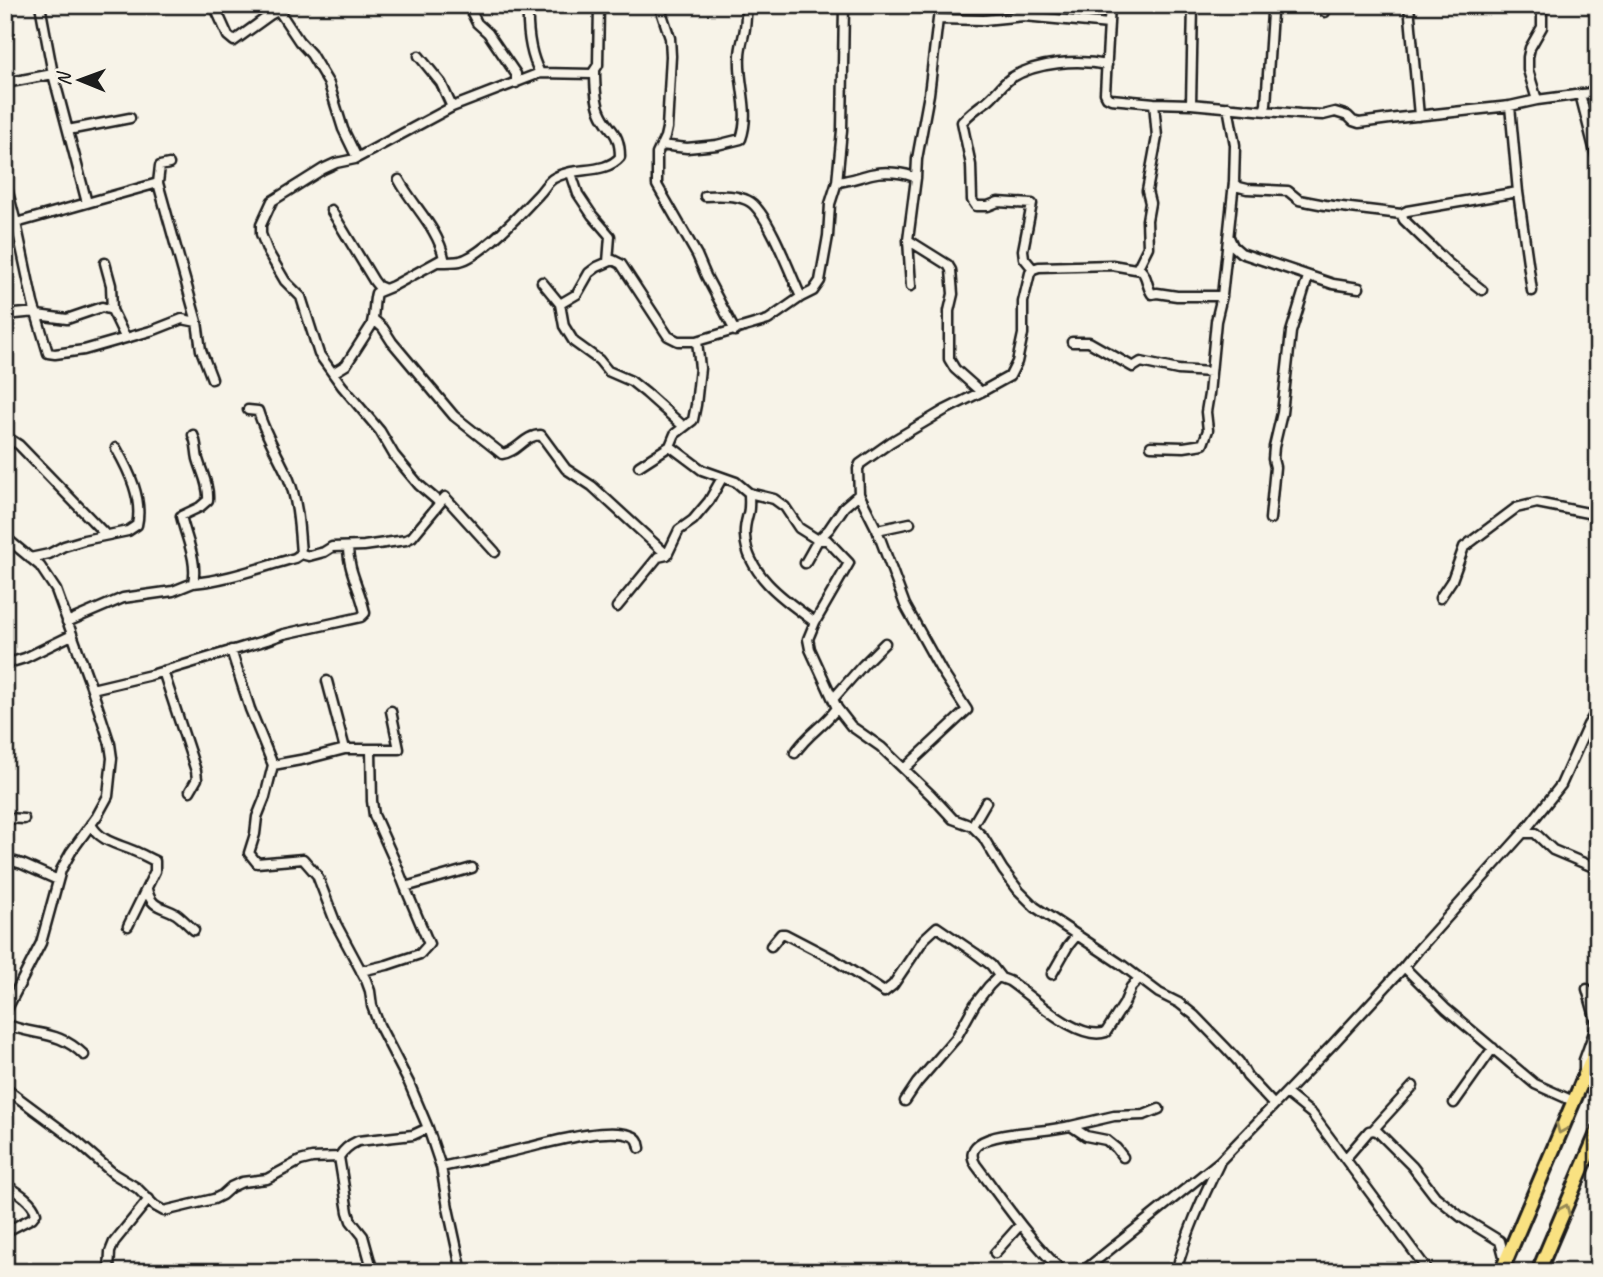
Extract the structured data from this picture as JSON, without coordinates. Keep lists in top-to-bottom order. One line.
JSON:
{"north":"left"}
